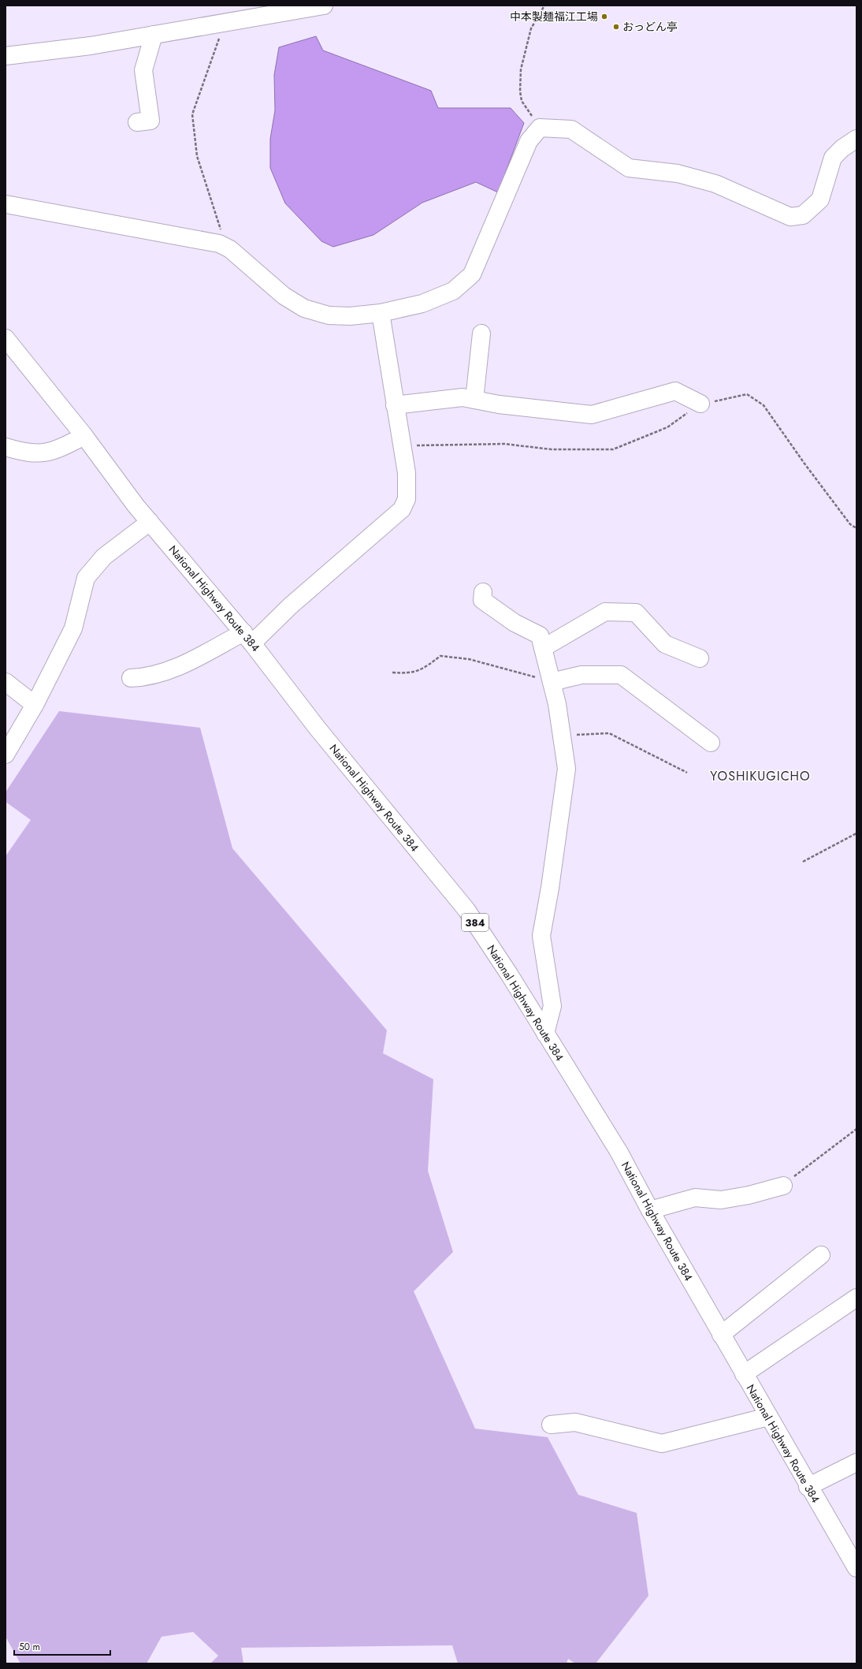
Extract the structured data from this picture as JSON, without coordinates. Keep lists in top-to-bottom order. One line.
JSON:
{"streets":{"main road":["National Highway Route 384","384"]},"districts":["YOSHIKUGICHO"],"places":["中本製麺福江工場","おっどん亭"],"scale_bar":"50 m"}
